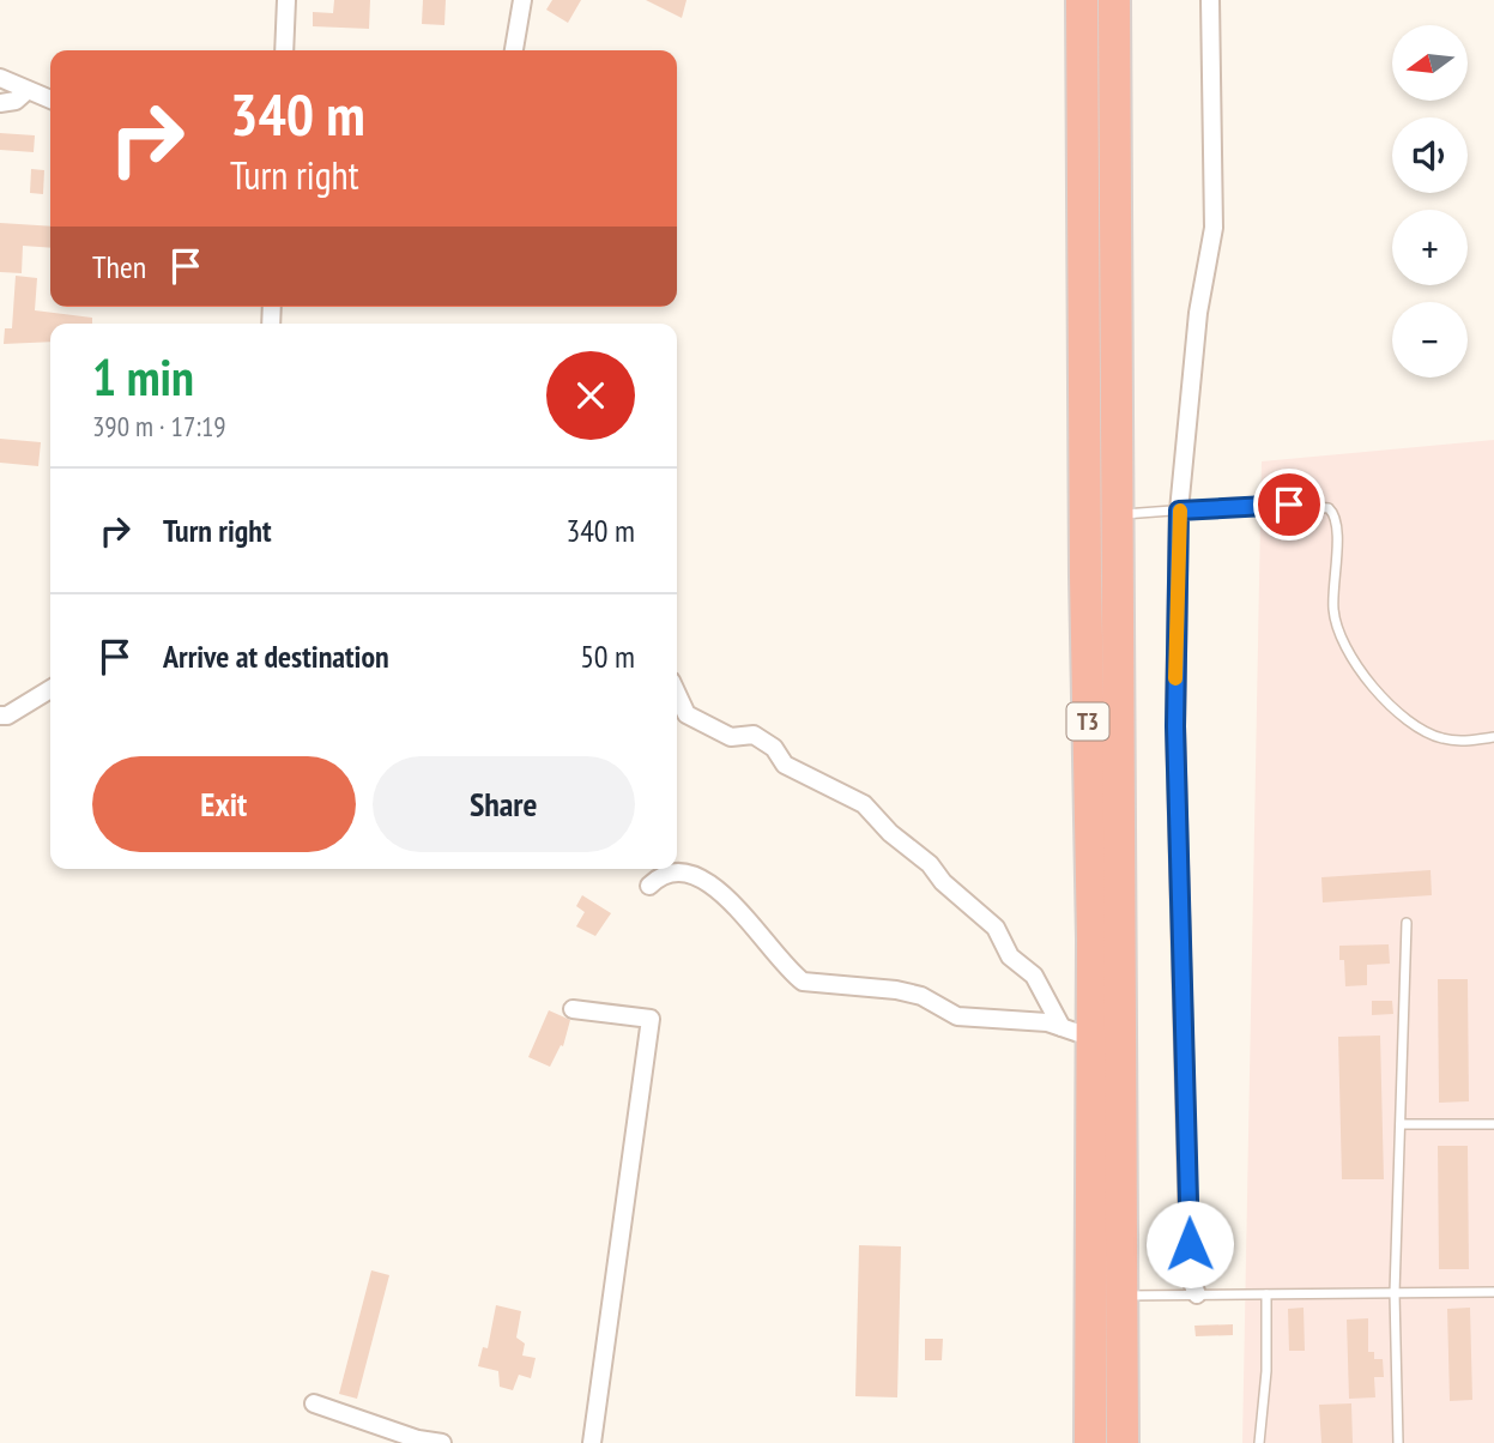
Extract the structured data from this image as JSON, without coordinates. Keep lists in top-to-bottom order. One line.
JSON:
{"streets":{"highway":["T3"]},"north":"left","page":{"map_buttons":["+","−"],"turn":["340 m","Turn right"],"then":"Then","heading":["1 min","390 m · 17:19"],"list":[{"name":"Turn right","value":"340 m"},{"name":"Arrive at destination","value":"50 m"}],"buttons":["Exit","Share"]}}
